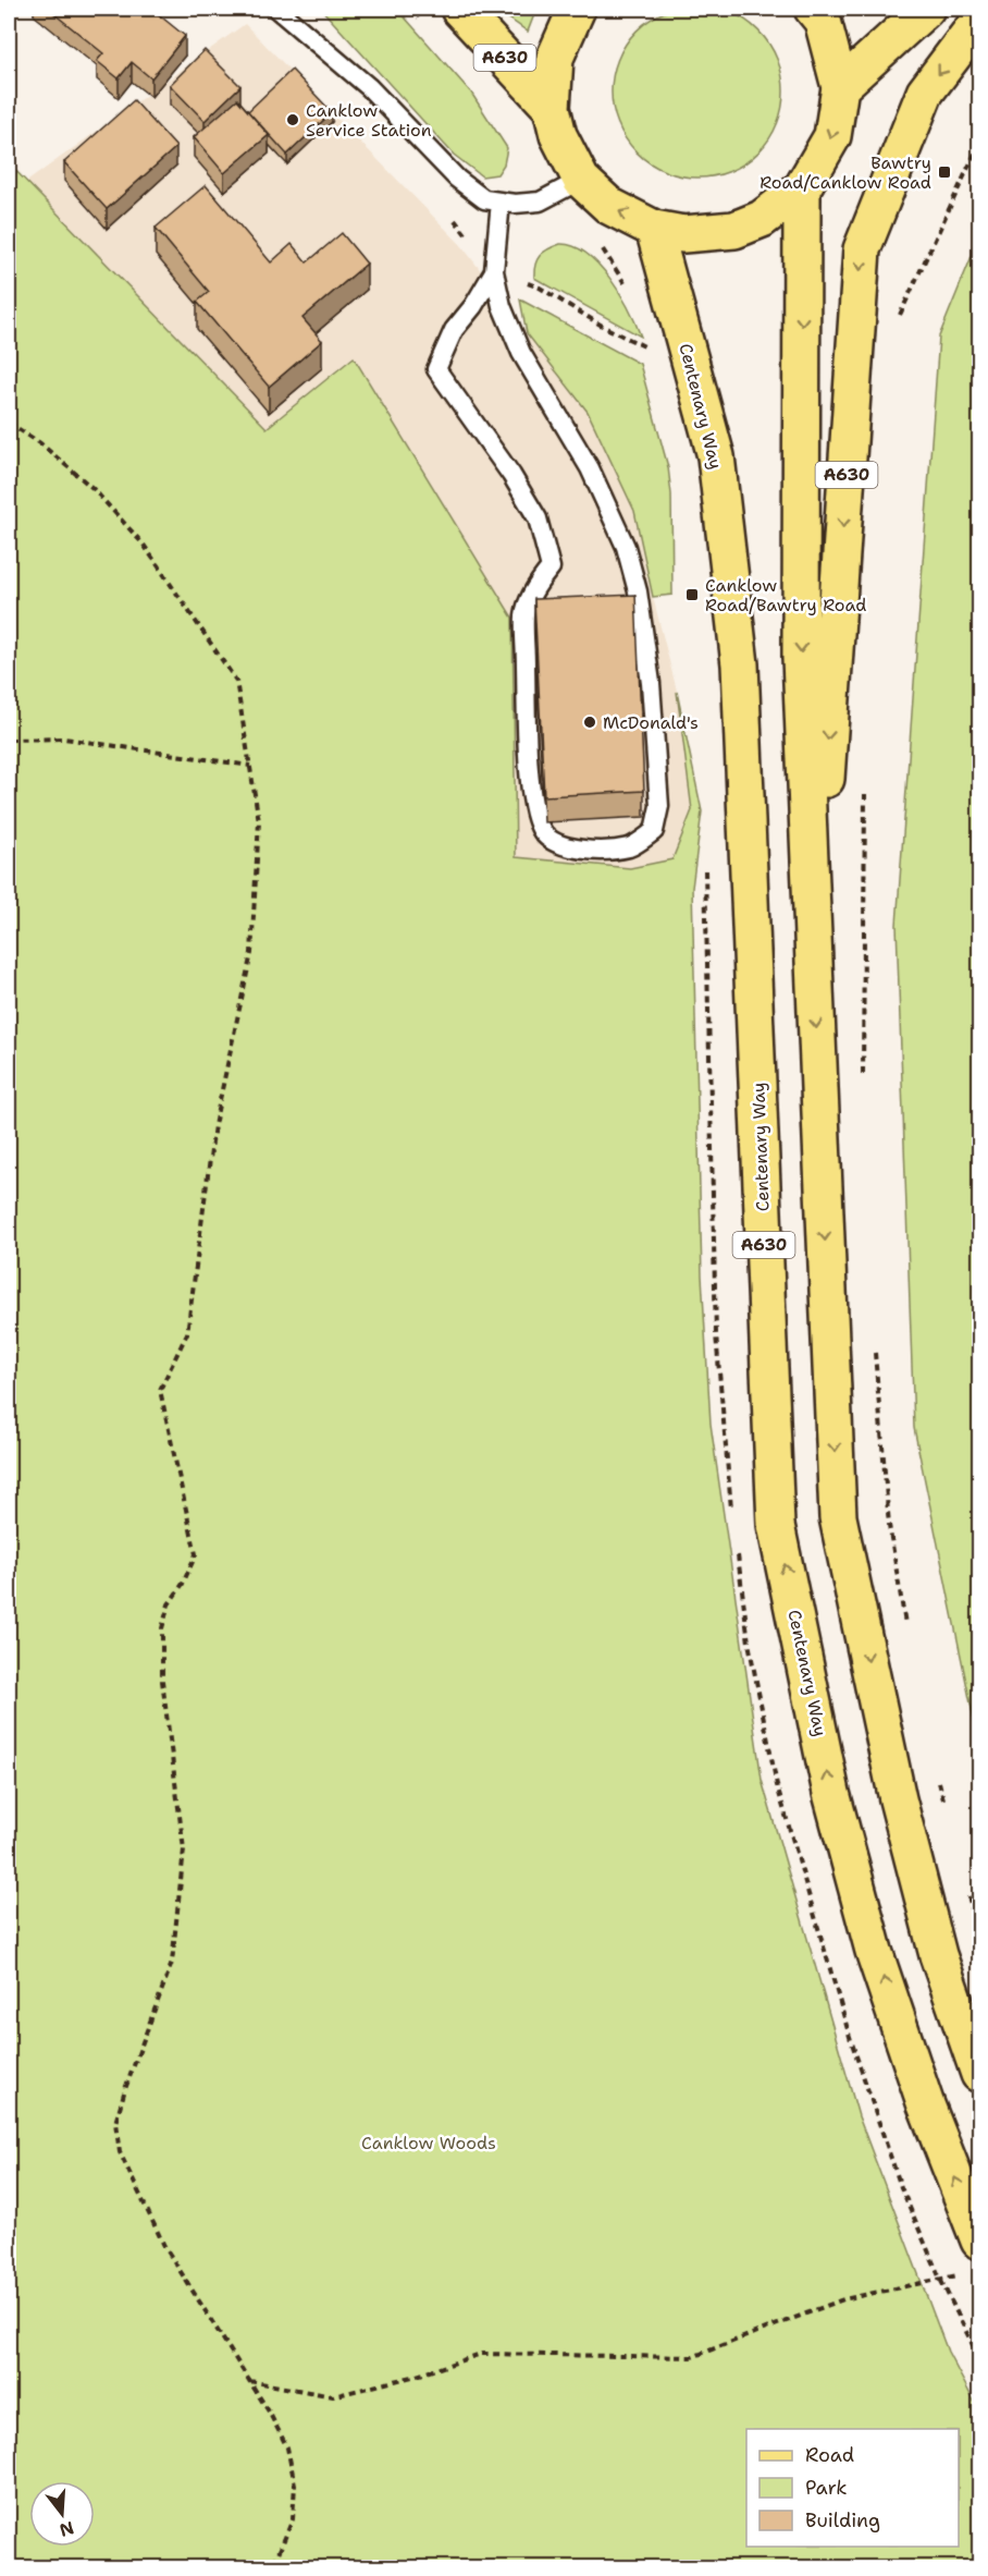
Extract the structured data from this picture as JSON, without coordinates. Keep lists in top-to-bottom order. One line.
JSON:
{"streets":{"main road":["A630","Centenary Way"]},"crossings":[["A630","Centenary Way"]],"parks":["Canklow Woods"],"places":{"other":["Canklow Service Station","McDonald's"],"transit":["Bawtry Road/Canklow Road","Canklow Road/Bawtry Road"]},"legend":["Road","Park","Building"],"north":"bottom"}
